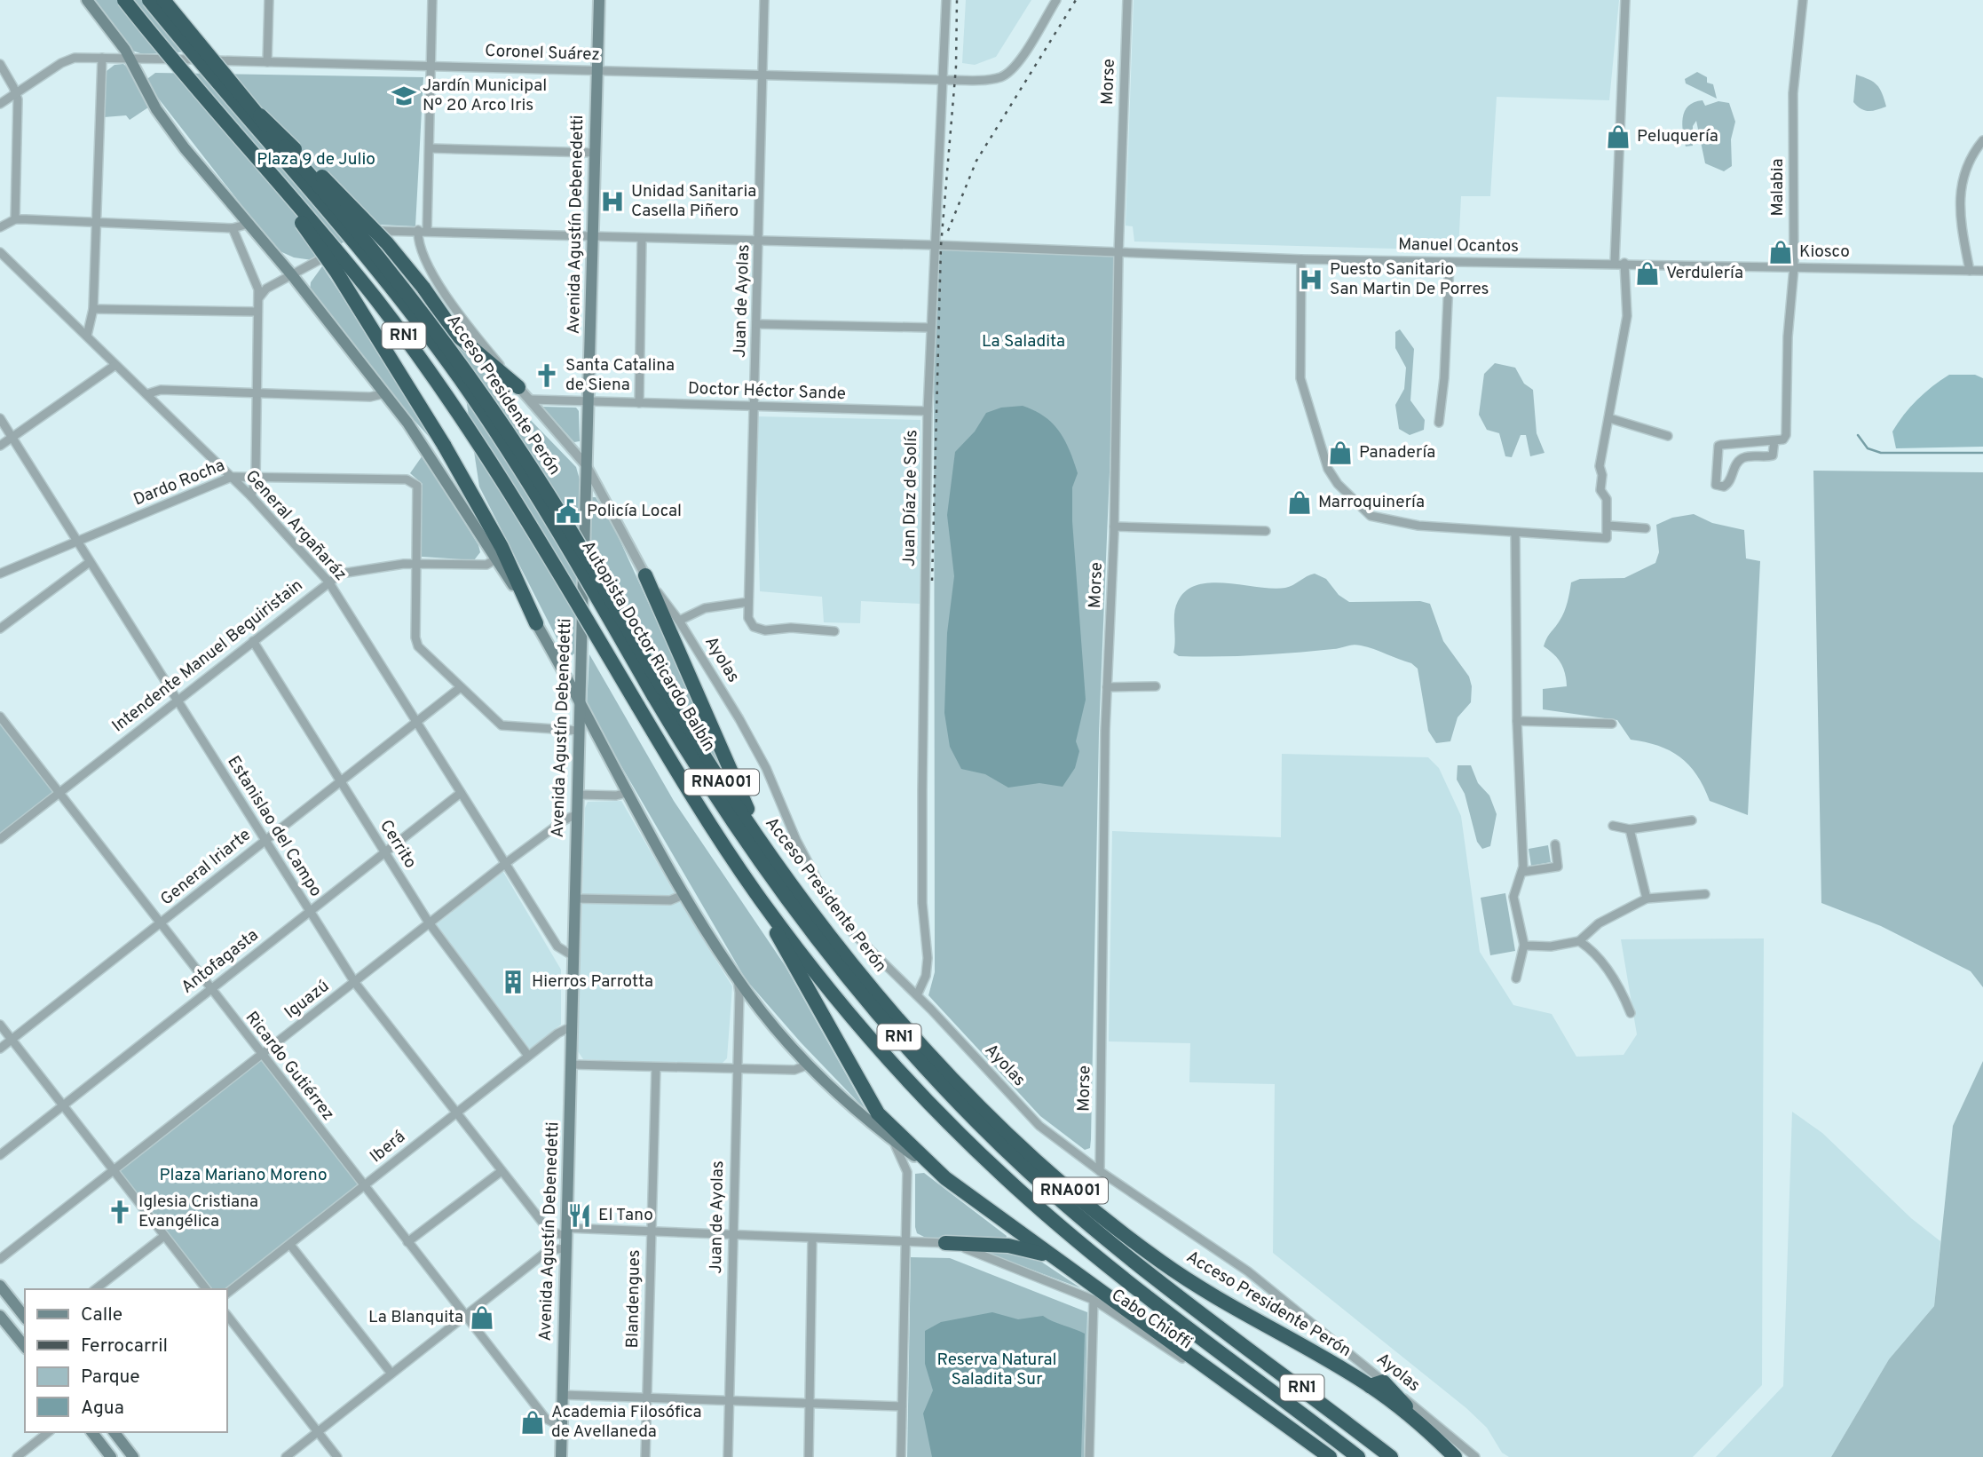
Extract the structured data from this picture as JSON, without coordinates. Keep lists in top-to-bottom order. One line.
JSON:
{"streets":{"highway":["RN1","Acceso Presidente Perón","Autopista Doctor Ricardo Balbín","RNA001"],"main road":["Avenida Agustín Debenedetti"],"street":["Coronel Suárez","Morse","Malabia","Manuel Ocantos","Juan de Ayolas","Doctor Héctor Sande","Dardo Rocha","Juan Díaz de Solís","General Argañaráz","Intendente Manuel Beguiristain","Ayolas","Estanislao del Campo","Cerrito","General Iriarte","Antofagasta","Iguazú","Ricardo Gutiérrez","Iberá","Blandengues","Cabo Chioffi"]},"crossings":[["Coronel Suárez","Avenida Agustín Debenedetti"],["Coronel Suárez","Juan de Ayolas"],["Coronel Suárez","Juan Díaz de Solís"],["Morse","Manuel Ocantos"],["Morse","Ayolas"],["Malabia","Manuel Ocantos"],["Avenida Agustín Debenedetti","Manuel Ocantos"],["Avenida Agustín Debenedetti","Doctor Héctor Sande"],["Avenida Agustín Debenedetti","General Argañaráz"],["Avenida Agustín Debenedetti","Iguazú"],["Avenida Agustín Debenedetti","Ricardo Gutiérrez"],["Avenida Agustín Debenedetti","Iberá"],["Avenida Agustín Debenedetti","Cabo Chioffi"],["Manuel Ocantos","Juan de Ayolas"],["Manuel Ocantos","Juan Díaz de Solís"],["Juan de Ayolas","Doctor Héctor Sande"],["Juan de Ayolas","Cabo Chioffi"],["Doctor Héctor Sande","Juan Díaz de Solís"],["Acceso Presidente Perón","Autopista Doctor Ricardo Balbín"],["Acceso Presidente Perón","Ayolas"],["Dardo Rocha","General Argañaráz"],["Dardo Rocha","Intendente Manuel Beguiristain"],["Dardo Rocha","Estanislao del Campo"],["Juan Díaz de Solís","Ayolas"],["General Argañaráz","Intendente Manuel Beguiristain"],["General Argañaráz","General Iriarte"],["General Argañaráz","Antofagasta"],["General Argañaráz","Iguazú"],["Intendente Manuel Beguiristain","Estanislao del Campo"],["Intendente Manuel Beguiristain","Cerrito"],["Intendente Manuel Beguiristain","Ricardo Gutiérrez"],["Estanislao del Campo","General Iriarte"],["Estanislao del Campo","Antofagasta"],["Estanislao del Campo","Iguazú"],["Estanislao del Campo","Iberá"],["Estanislao del Campo","Cabo Chioffi"],["Cerrito","General Iriarte"],["Cerrito","Antofagasta"],["Cerrito","Iguazú"],["Cerrito","Iberá"],["General Iriarte","Ricardo Gutiérrez"],["Antofagasta","Ricardo Gutiérrez"],["Iguazú","Ricardo Gutiérrez"],["Ricardo Gutiérrez","Iberá"],["Blandengues","Cabo Chioffi"]],"parks":["Plaza 9 de Julio","La Saladita","Plaza Mariano Moreno","Reserva Natural Saladita Sur"],"places":{"school or university":["Jardín Municipal Nº 20 Arco Iris"],"shop":["Peluquería","Kiosco","Verdulería","Panadería","Marroquinería","La Blanquita","Academia Filosófica de Avellaneda"],"hospital":["Unidad Sanitaria Casella Piñero","Puesto Sanitario San Martin De Porres"],"church":["Santa Catalina de Siena","Iglesia Cristiana Evangélica"],"public building":["Policía Local"],"building":["Hierros Parrotta"],"restaurant":["El Tano"]},"legend":["Calle","Ferrocarril","Parque","Agua"]}
